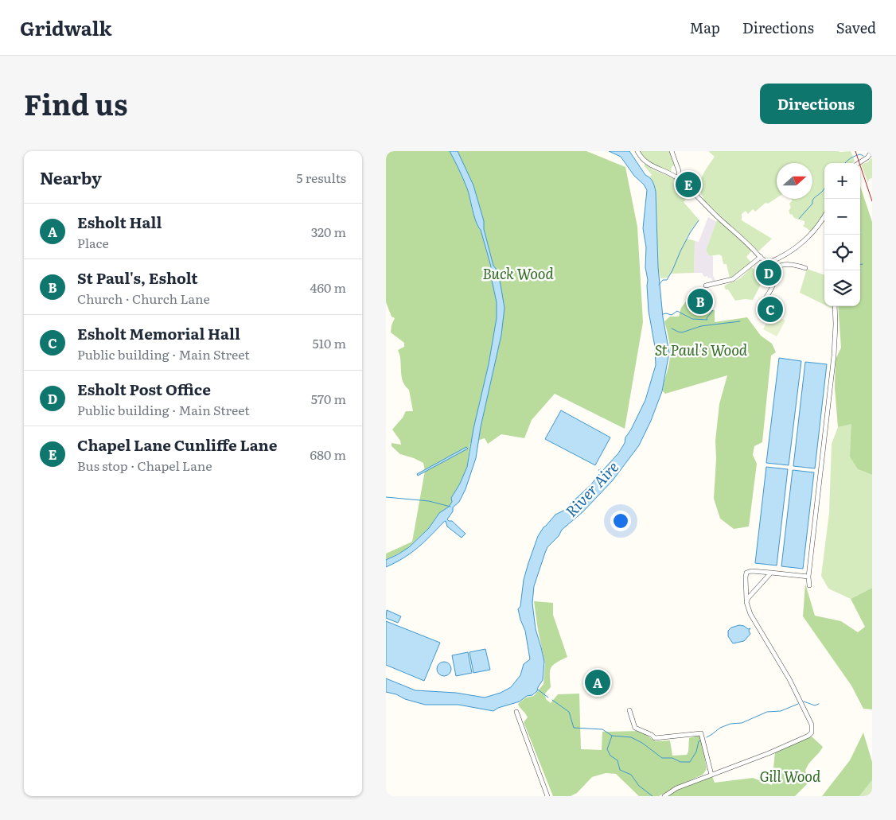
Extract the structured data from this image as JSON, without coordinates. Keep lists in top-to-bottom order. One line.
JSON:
{"water":["River Aire"],"parks":["Buck Wood","St Paul's Wood","Gill Wood"],"north":"right","page":{"header":"Gridwalk","nav":["Map","Directions","Saved"],"title":"Find us","buttons":"Directions","heading":["Nearby","5 results"],"map_buttons":["+","−"],"pins":["E","D","B","C","A"],"list":[{"mark":"A","name":"Esholt Hall","note":"Place","value":"320 m"},{"mark":"B","name":"St Paul's, Esholt","note":"Church · Church Lane","value":"460 m"},{"mark":"C","name":"Esholt Memorial Hall","note":"Public building · Main Street","value":"510 m"},{"mark":"D","name":"Esholt Post Office","note":"Public building · Main Street","value":"570 m"},{"mark":"E","name":"Chapel Lane Cunliffe Lane","note":"Bus stop · Chapel Lane","value":"680 m"}]}}
